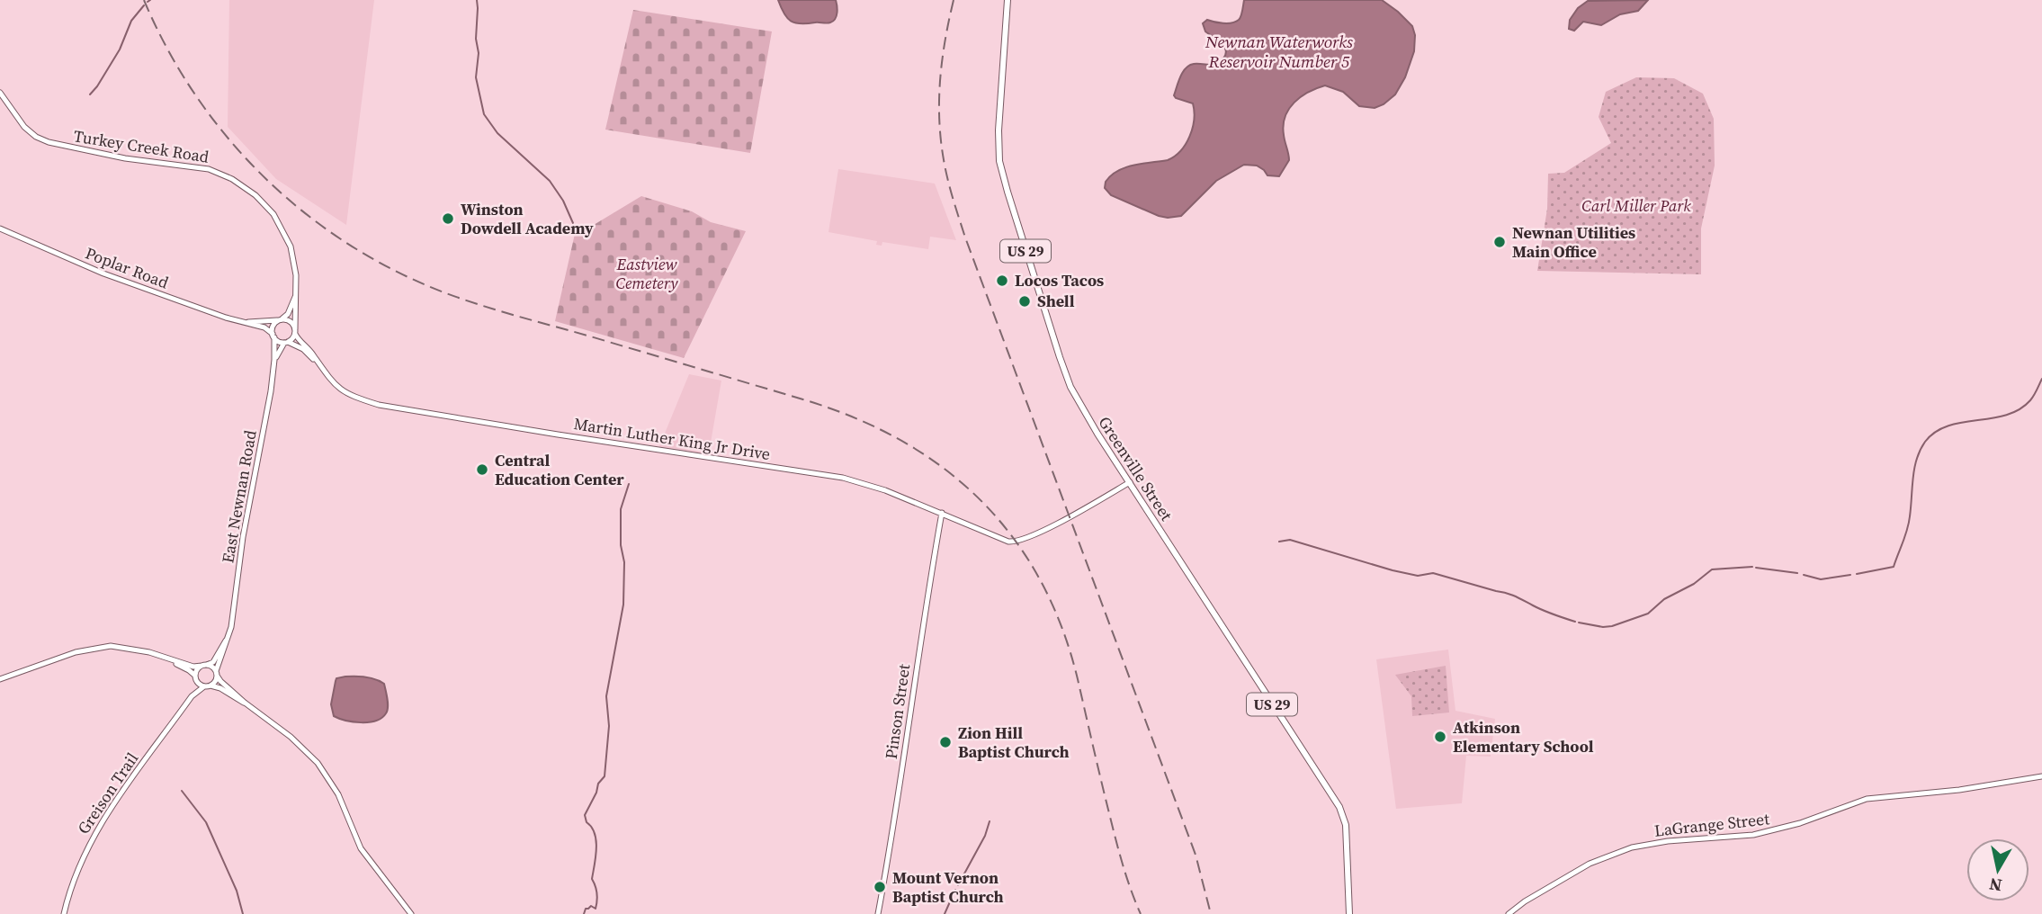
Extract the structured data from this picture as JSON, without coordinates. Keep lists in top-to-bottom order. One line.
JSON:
{"streets":{"main road":["US 29","Greenville Street"],"street":["Turkey Creek Road","Poplar Road","Martin Luther King Jr Drive","East Newnan Road","Pinson Street","Greison Trail","LaGrange Street"]},"crossings":[["Turkey Creek Road","Poplar Road"],["Turkey Creek Road","Martin Luther King Jr Drive"],["Turkey Creek Road","East Newnan Road"],["Poplar Road","Martin Luther King Jr Drive"],["Poplar Road","East Newnan Road"],["Martin Luther King Jr Drive","Greenville Street"],["Martin Luther King Jr Drive","East Newnan Road"],["Martin Luther King Jr Drive","Pinson Street"],["East Newnan Road","Greison Trail"]],"water":["Newnan Waterworks Reservoir Number 5"],"parks":["Carl Miller Park","Eastview Cemetery"],"places":["Winston Dowdell Academy","Newnan Utilities Main Office","Locos Tacos","Shell","Central Education Center","Atkinson Elementary School","Zion Hill Baptist Church","Mount Vernon Baptist Church"],"north":"bottom"}
